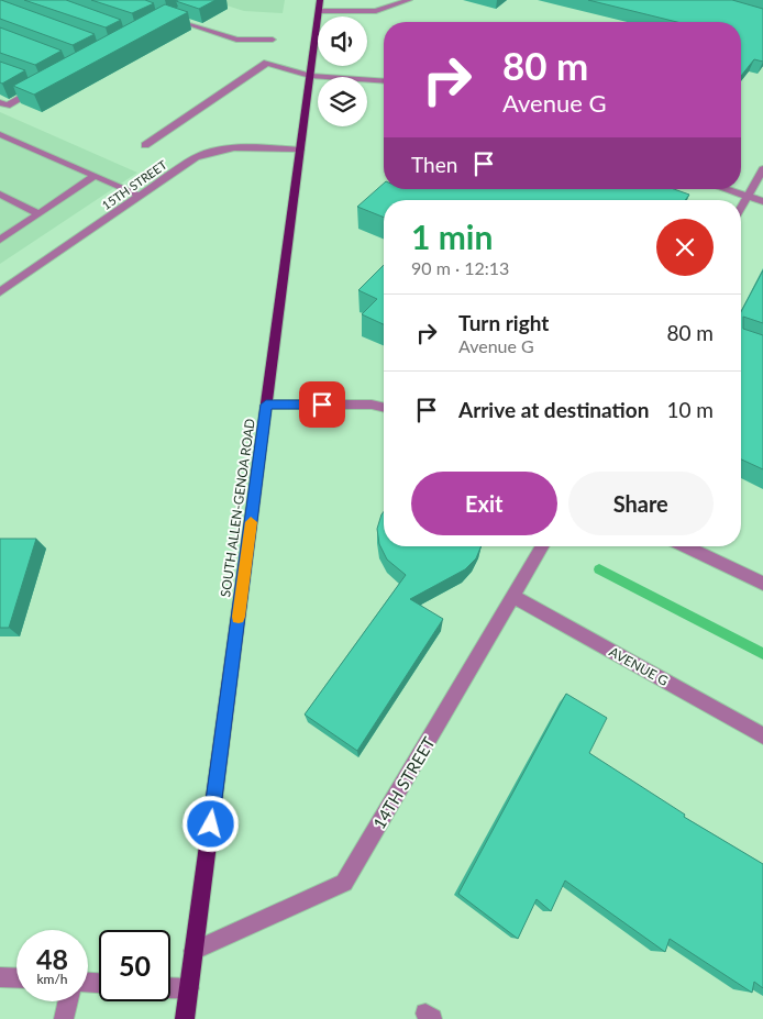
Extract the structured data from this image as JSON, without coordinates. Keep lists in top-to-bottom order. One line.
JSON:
{"streets":{"main road":["SOUTH ALLEN-GENOA ROAD"],"street":["15TH STREET","AVENUE G","14TH STREET"]},"crossings":[["15TH STREET","SOUTH ALLEN-GENOA ROAD"],["SOUTH ALLEN-GENOA ROAD","14TH STREET"],["AVENUE G","14TH STREET"]],"page":{"turn":["80 m","Avenue G"],"then":"Then","heading":["1 min","90 m · 12:13"],"list":[{"name":"Turn right","note":"Avenue G","value":"80 m"},{"name":"Arrive at destination","value":"10 m"}],"buttons":["Exit","Share"],"speed":"48 km/h","limit":"50"}}
